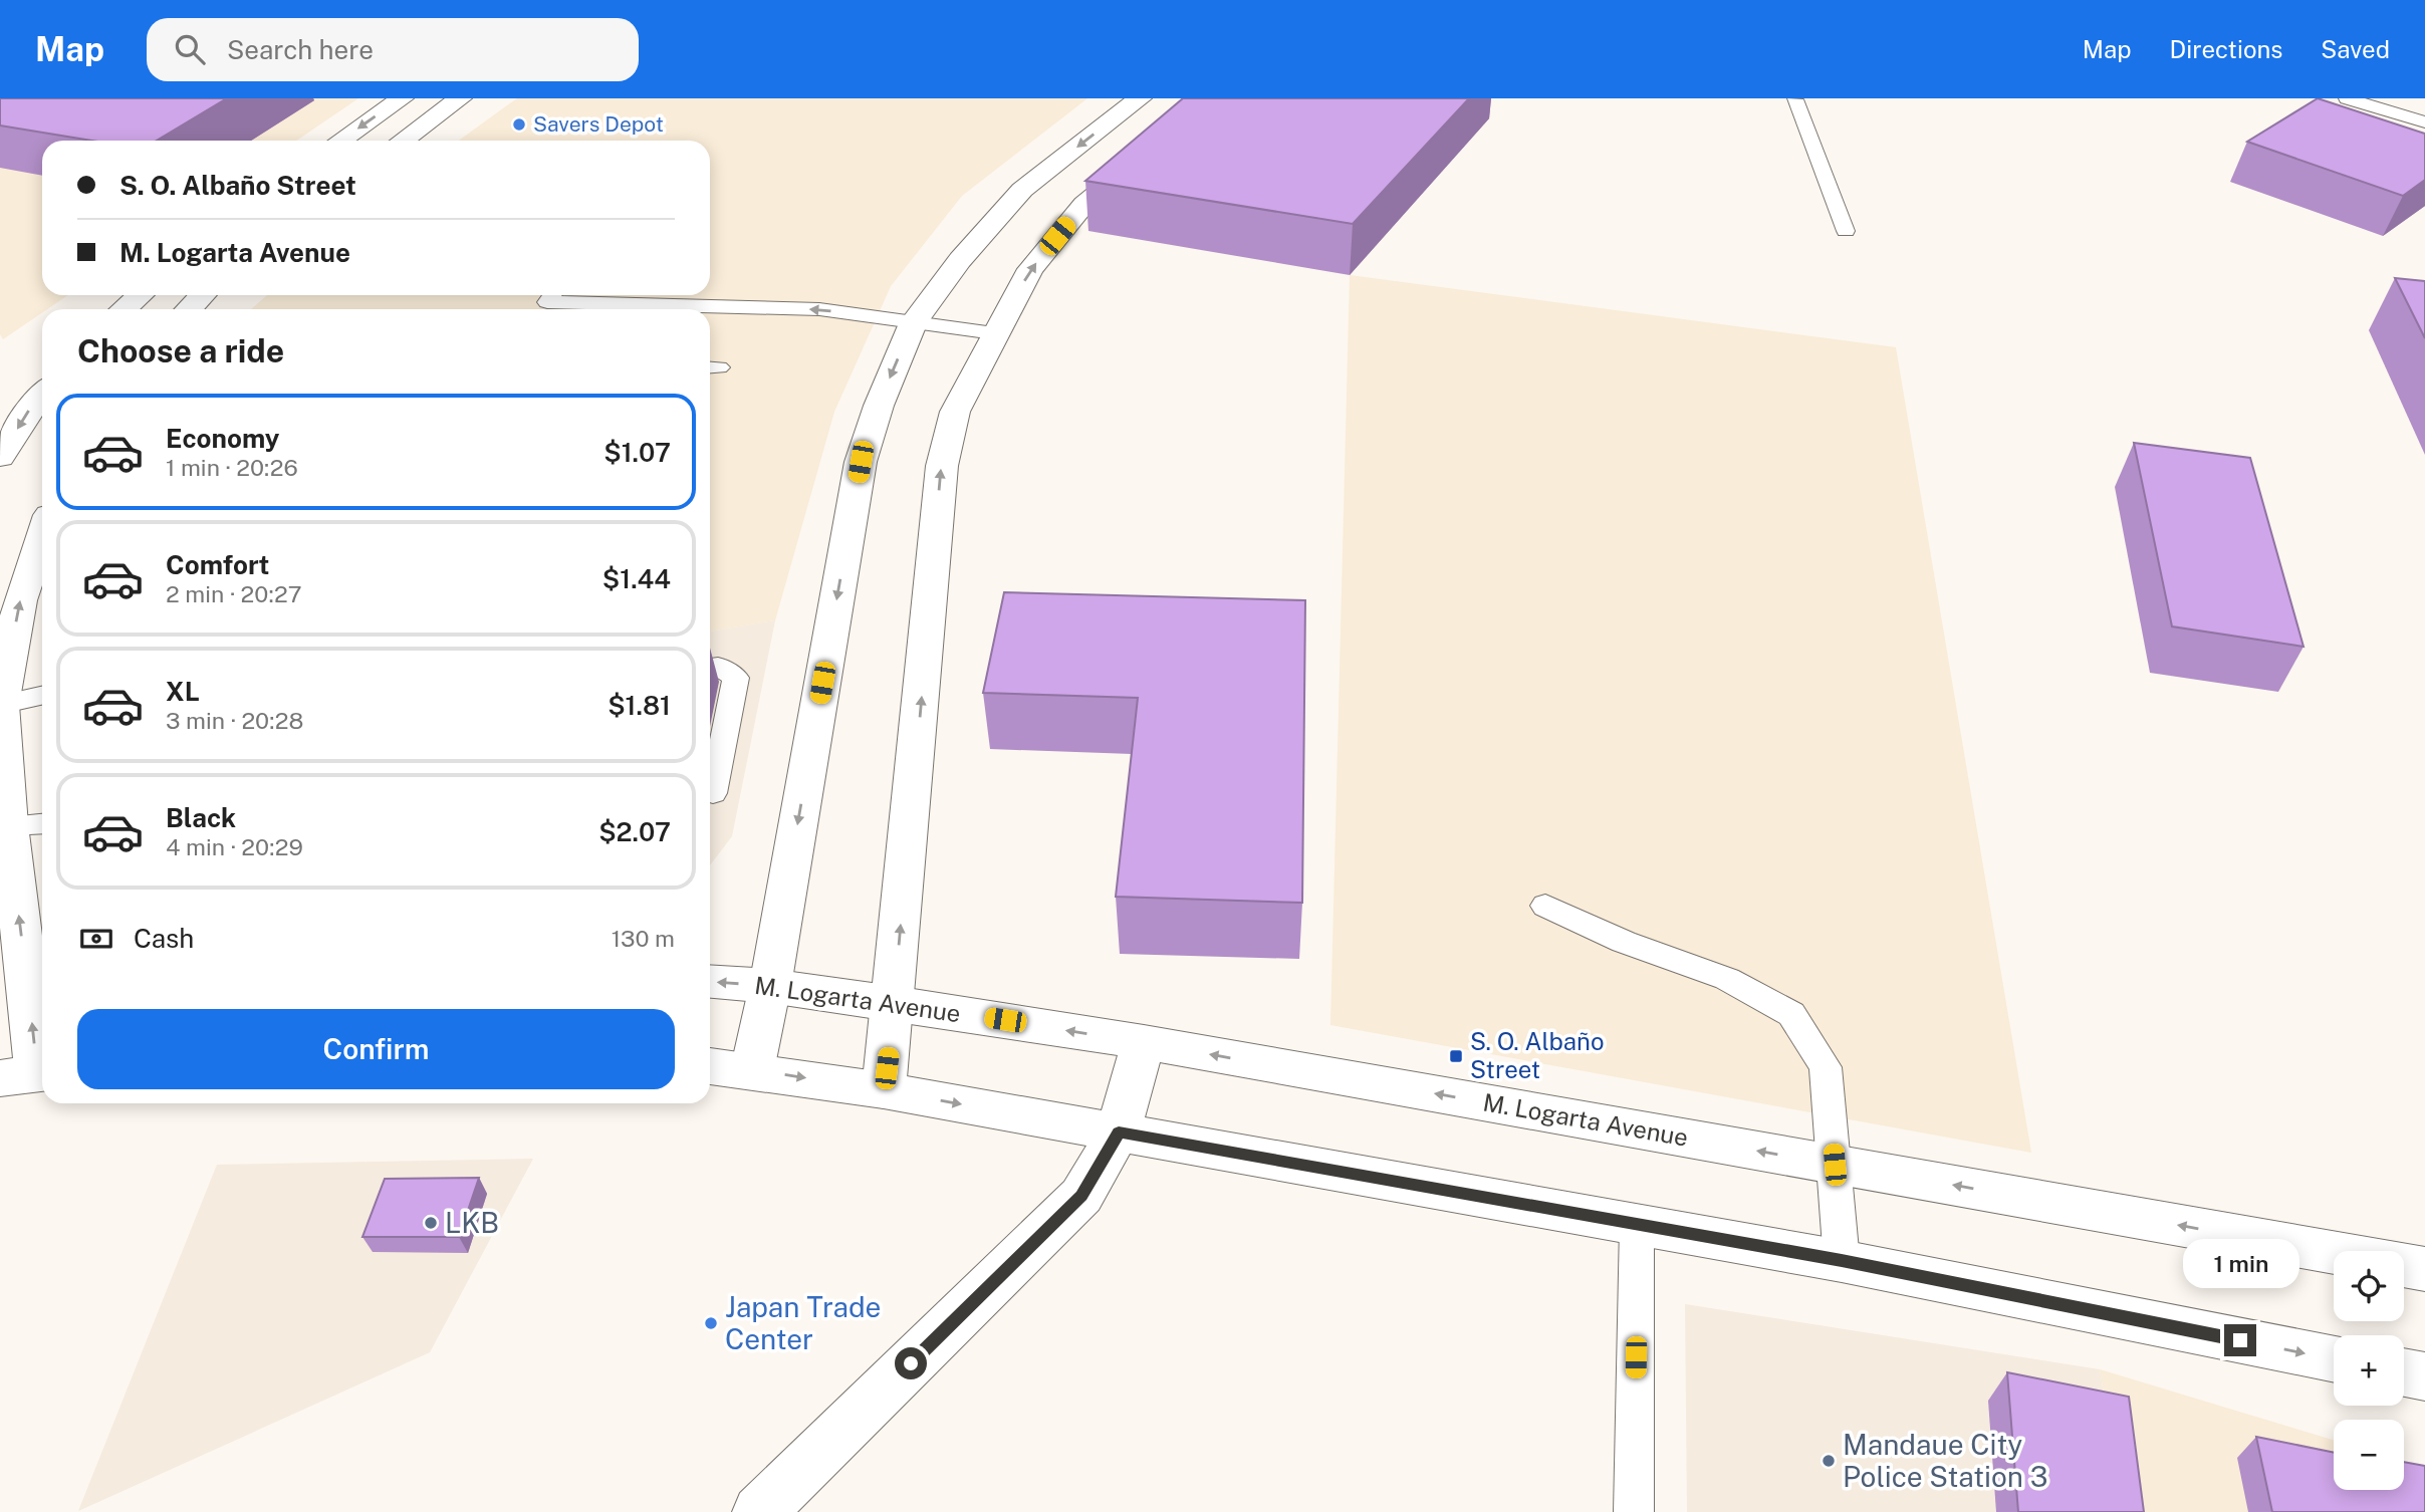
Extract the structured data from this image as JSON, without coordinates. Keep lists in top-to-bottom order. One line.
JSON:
{"streets":{"main road":["M. Logarta Avenue"]},"places":{"other":["Savers Depot","LKB","Japan Trade Center","Mandaue City Police Station 3"],"transit":["S. O. Albaño Street"]},"page":{"header":"Map","search":"Search here","nav":["Map","Directions","Saved"],"banner":["S. O. Albaño Street","M. Logarta Avenue"],"heading":"Choose a ride","list":[{"name":"Economy","note":"1 min · 20:26","value":"$1.07"},{"name":"Comfort","note":"2 min · 20:27","value":"$1.44"},{"name":"XL","note":"3 min · 20:28","value":"$1.81"},{"name":"Black","note":"4 min · 20:29","value":"$2.07"}],"pay":["Cash","130 m"],"buttons":"Confirm","bubble":"1 min","map_buttons":["+","−"]}}
